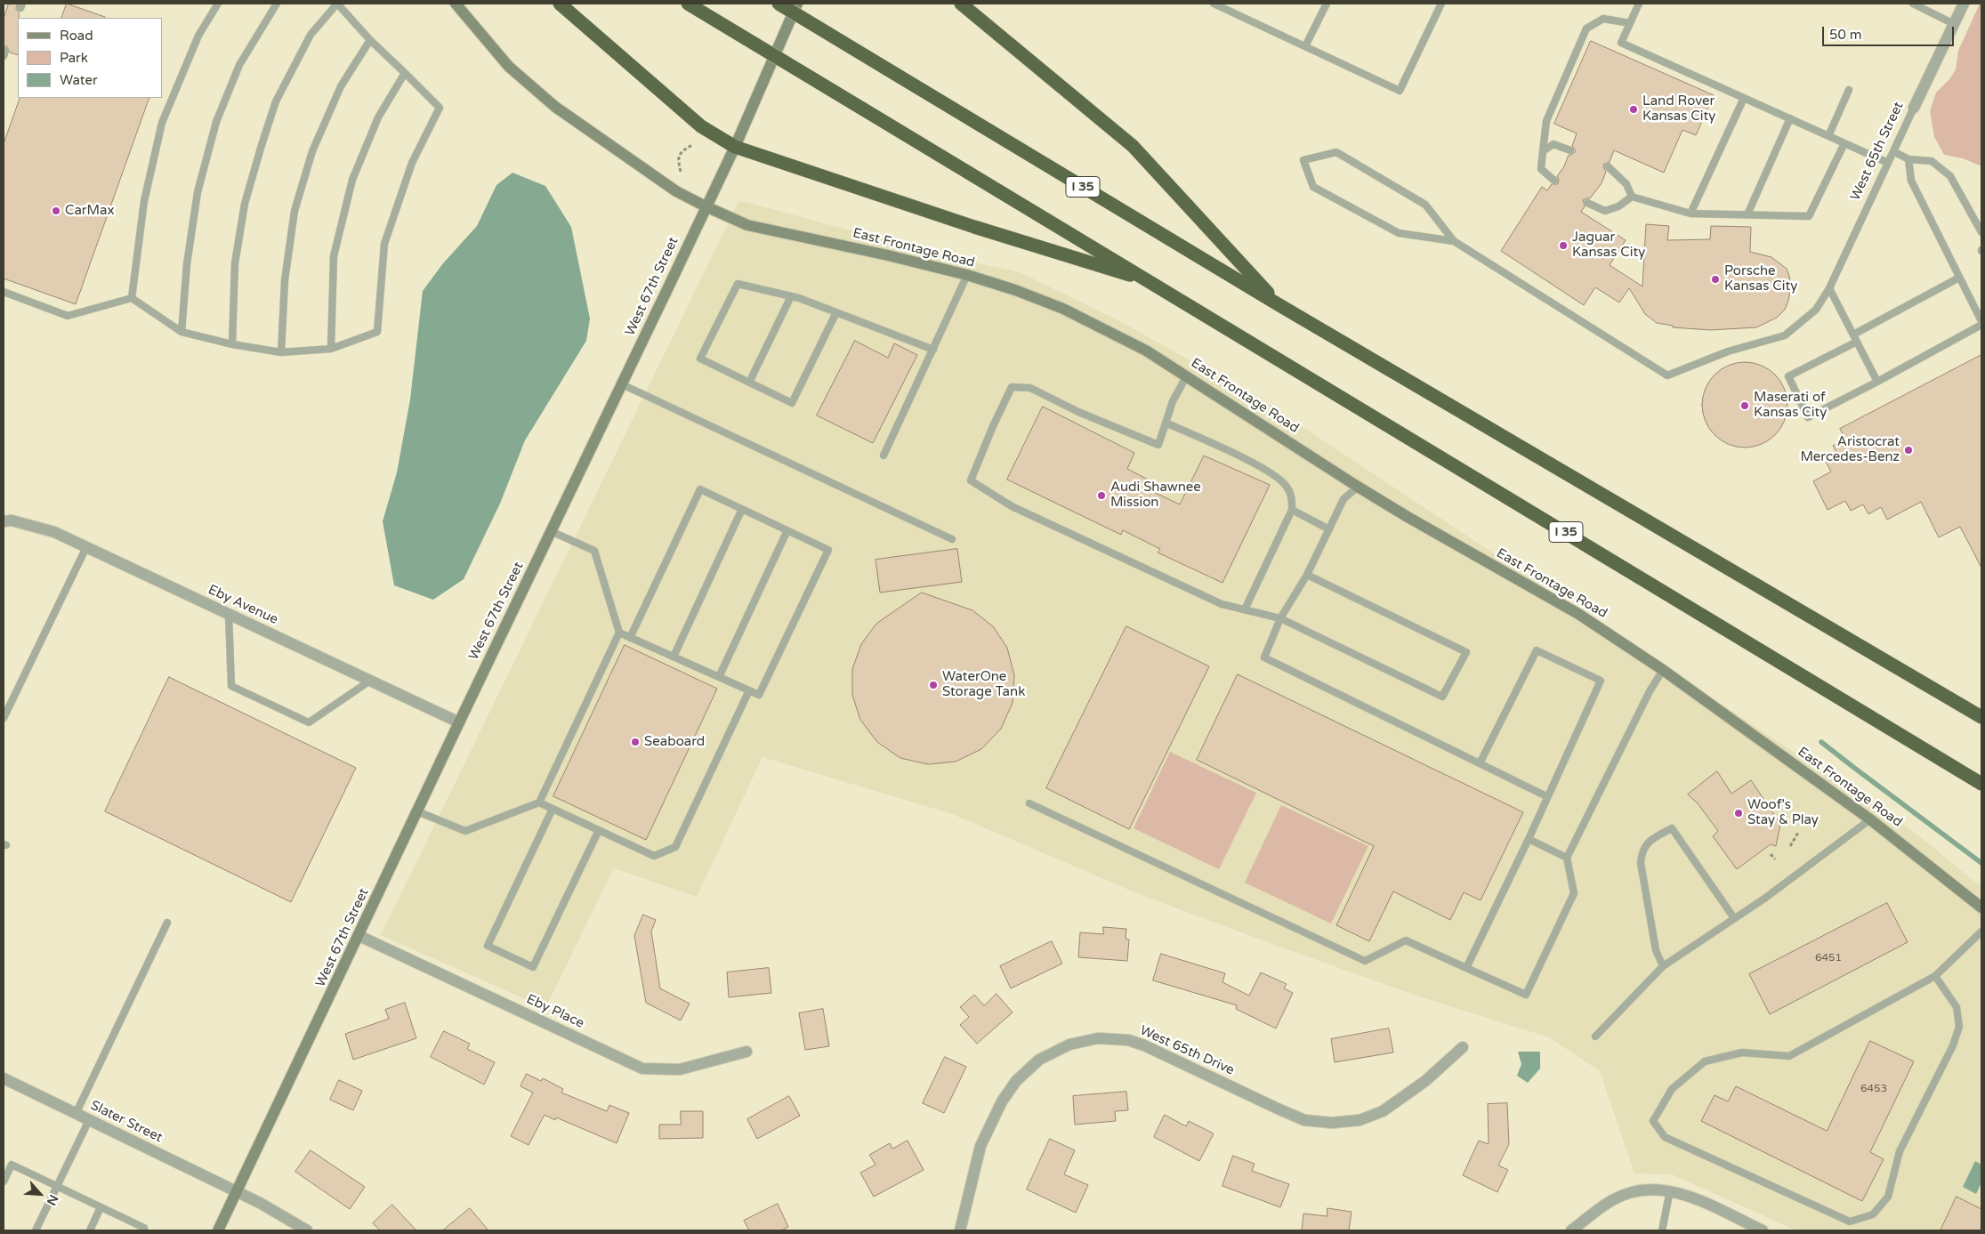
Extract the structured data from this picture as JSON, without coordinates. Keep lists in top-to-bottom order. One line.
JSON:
{"streets":{"highway":["I 35"],"street":["West 65th Street","East Frontage Road","West 67th Street","Eby Avenue","Eby Place","West 65th Drive","Slater Street"]},"crossings":[["East Frontage Road","West 67th Street"],["West 67th Street","Eby Avenue"],["West 67th Street","Eby Place"],["West 67th Street","Slater Street"]],"places":["Land Rover Kansas City","CarMax","Jaguar Kansas City","Porsche Kansas City","Maserati of Kansas City","Aristocrat Mercedes-Benz","Audi Shawnee Mission","WaterOne Storage Tank","Seaboard","Woof's Stay & Play"],"house_numbers":["6451","6453"],"legend":["Road","Park","Water"],"scale_bar":"50 m","north":"bottom right"}
